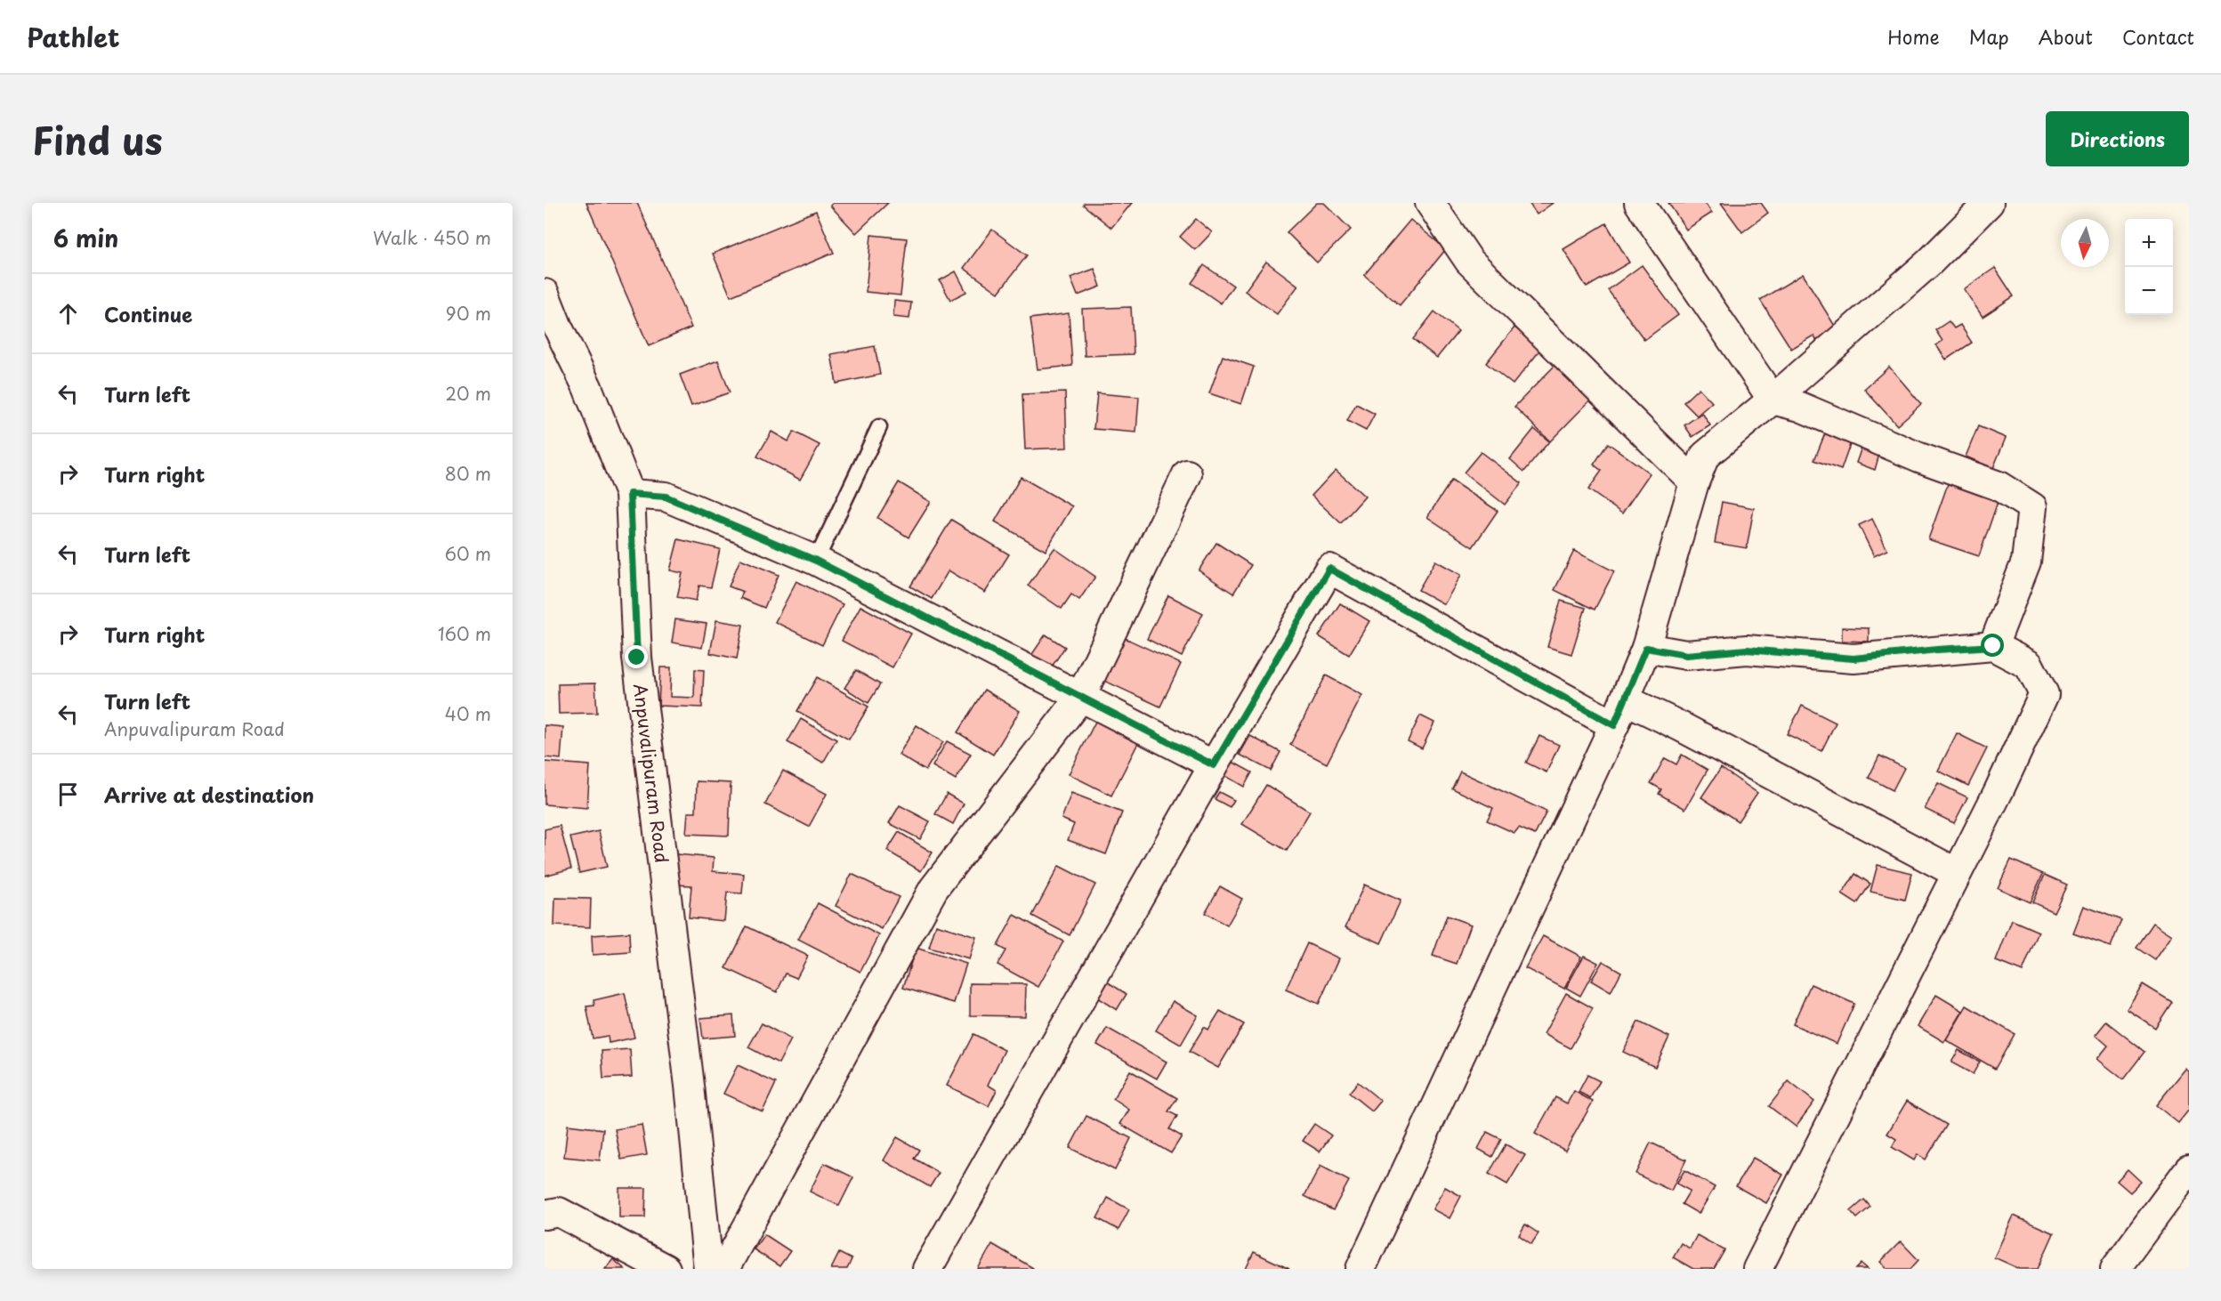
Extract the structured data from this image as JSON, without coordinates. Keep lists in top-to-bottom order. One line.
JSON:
{"streets":{"street":["Anpuvalipuram Road"]},"north":"bottom","page":{"header":"Pathlet","nav":["Home","Map","About","Contact"],"title":"Find us","buttons":"Directions","heading":["6 min","Walk · 450 m"],"map_buttons":["+","−"],"list":[["Continue","90 m"],["Turn left","20 m"],["Turn right","80 m"],["Turn left","60 m"],["Turn right","160 m"],["Turn left","Anpuvalipuram Road","40 m"],"Arrive at destination"]}}
